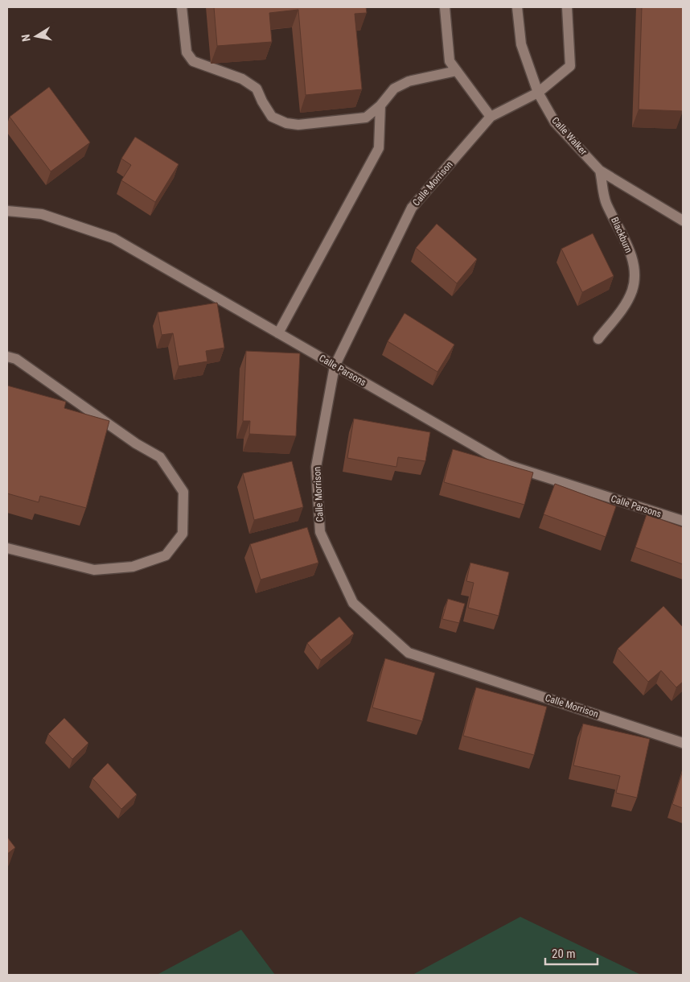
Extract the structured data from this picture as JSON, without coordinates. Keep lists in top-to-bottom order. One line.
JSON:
{"streets":{"street":["Calle Walker","Calle Morrison","Blackburn","Calle Parsons"]},"crossings":[["Calle Walker","Calle Morrison"],["Calle Walker","Blackburn"],["Calle Morrison","Calle Parsons"]],"scale_bar":"20 m","north":"left"}
